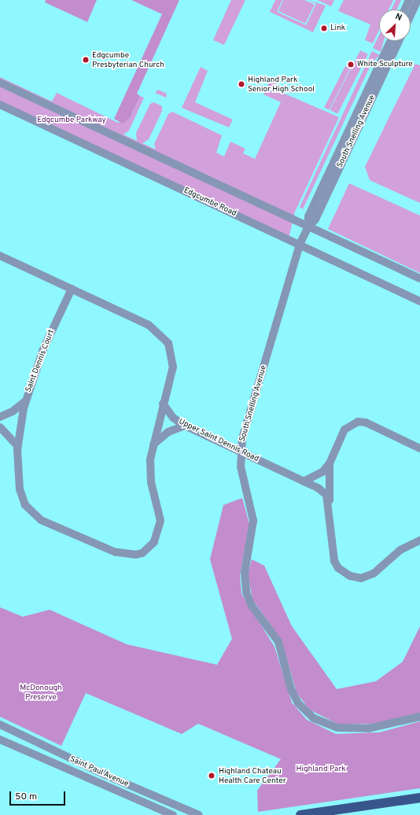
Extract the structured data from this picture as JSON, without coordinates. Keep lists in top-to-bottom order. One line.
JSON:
{"streets":{"street":["South Snelling Avenue","Edgcumbe Road","Saint Dennis Court","Upper Saint Dennis Road","Saint Paul Avenue"]},"crossings":[["South Snelling Avenue","Edgcumbe Road"],["South Snelling Avenue","Upper Saint Dennis Road"],["Saint Dennis Court","Upper Saint Dennis Road"]],"parks":["Edgcumbe Parkway","McDonough Preserve","Highland Park"],"places":["Link","Edgcumbe Presbyterian Church","White Sculpture","Highland Park Senior High School","Highland Chateau Health Care Center"],"scale_bar":"50 m","north":"top right"}
